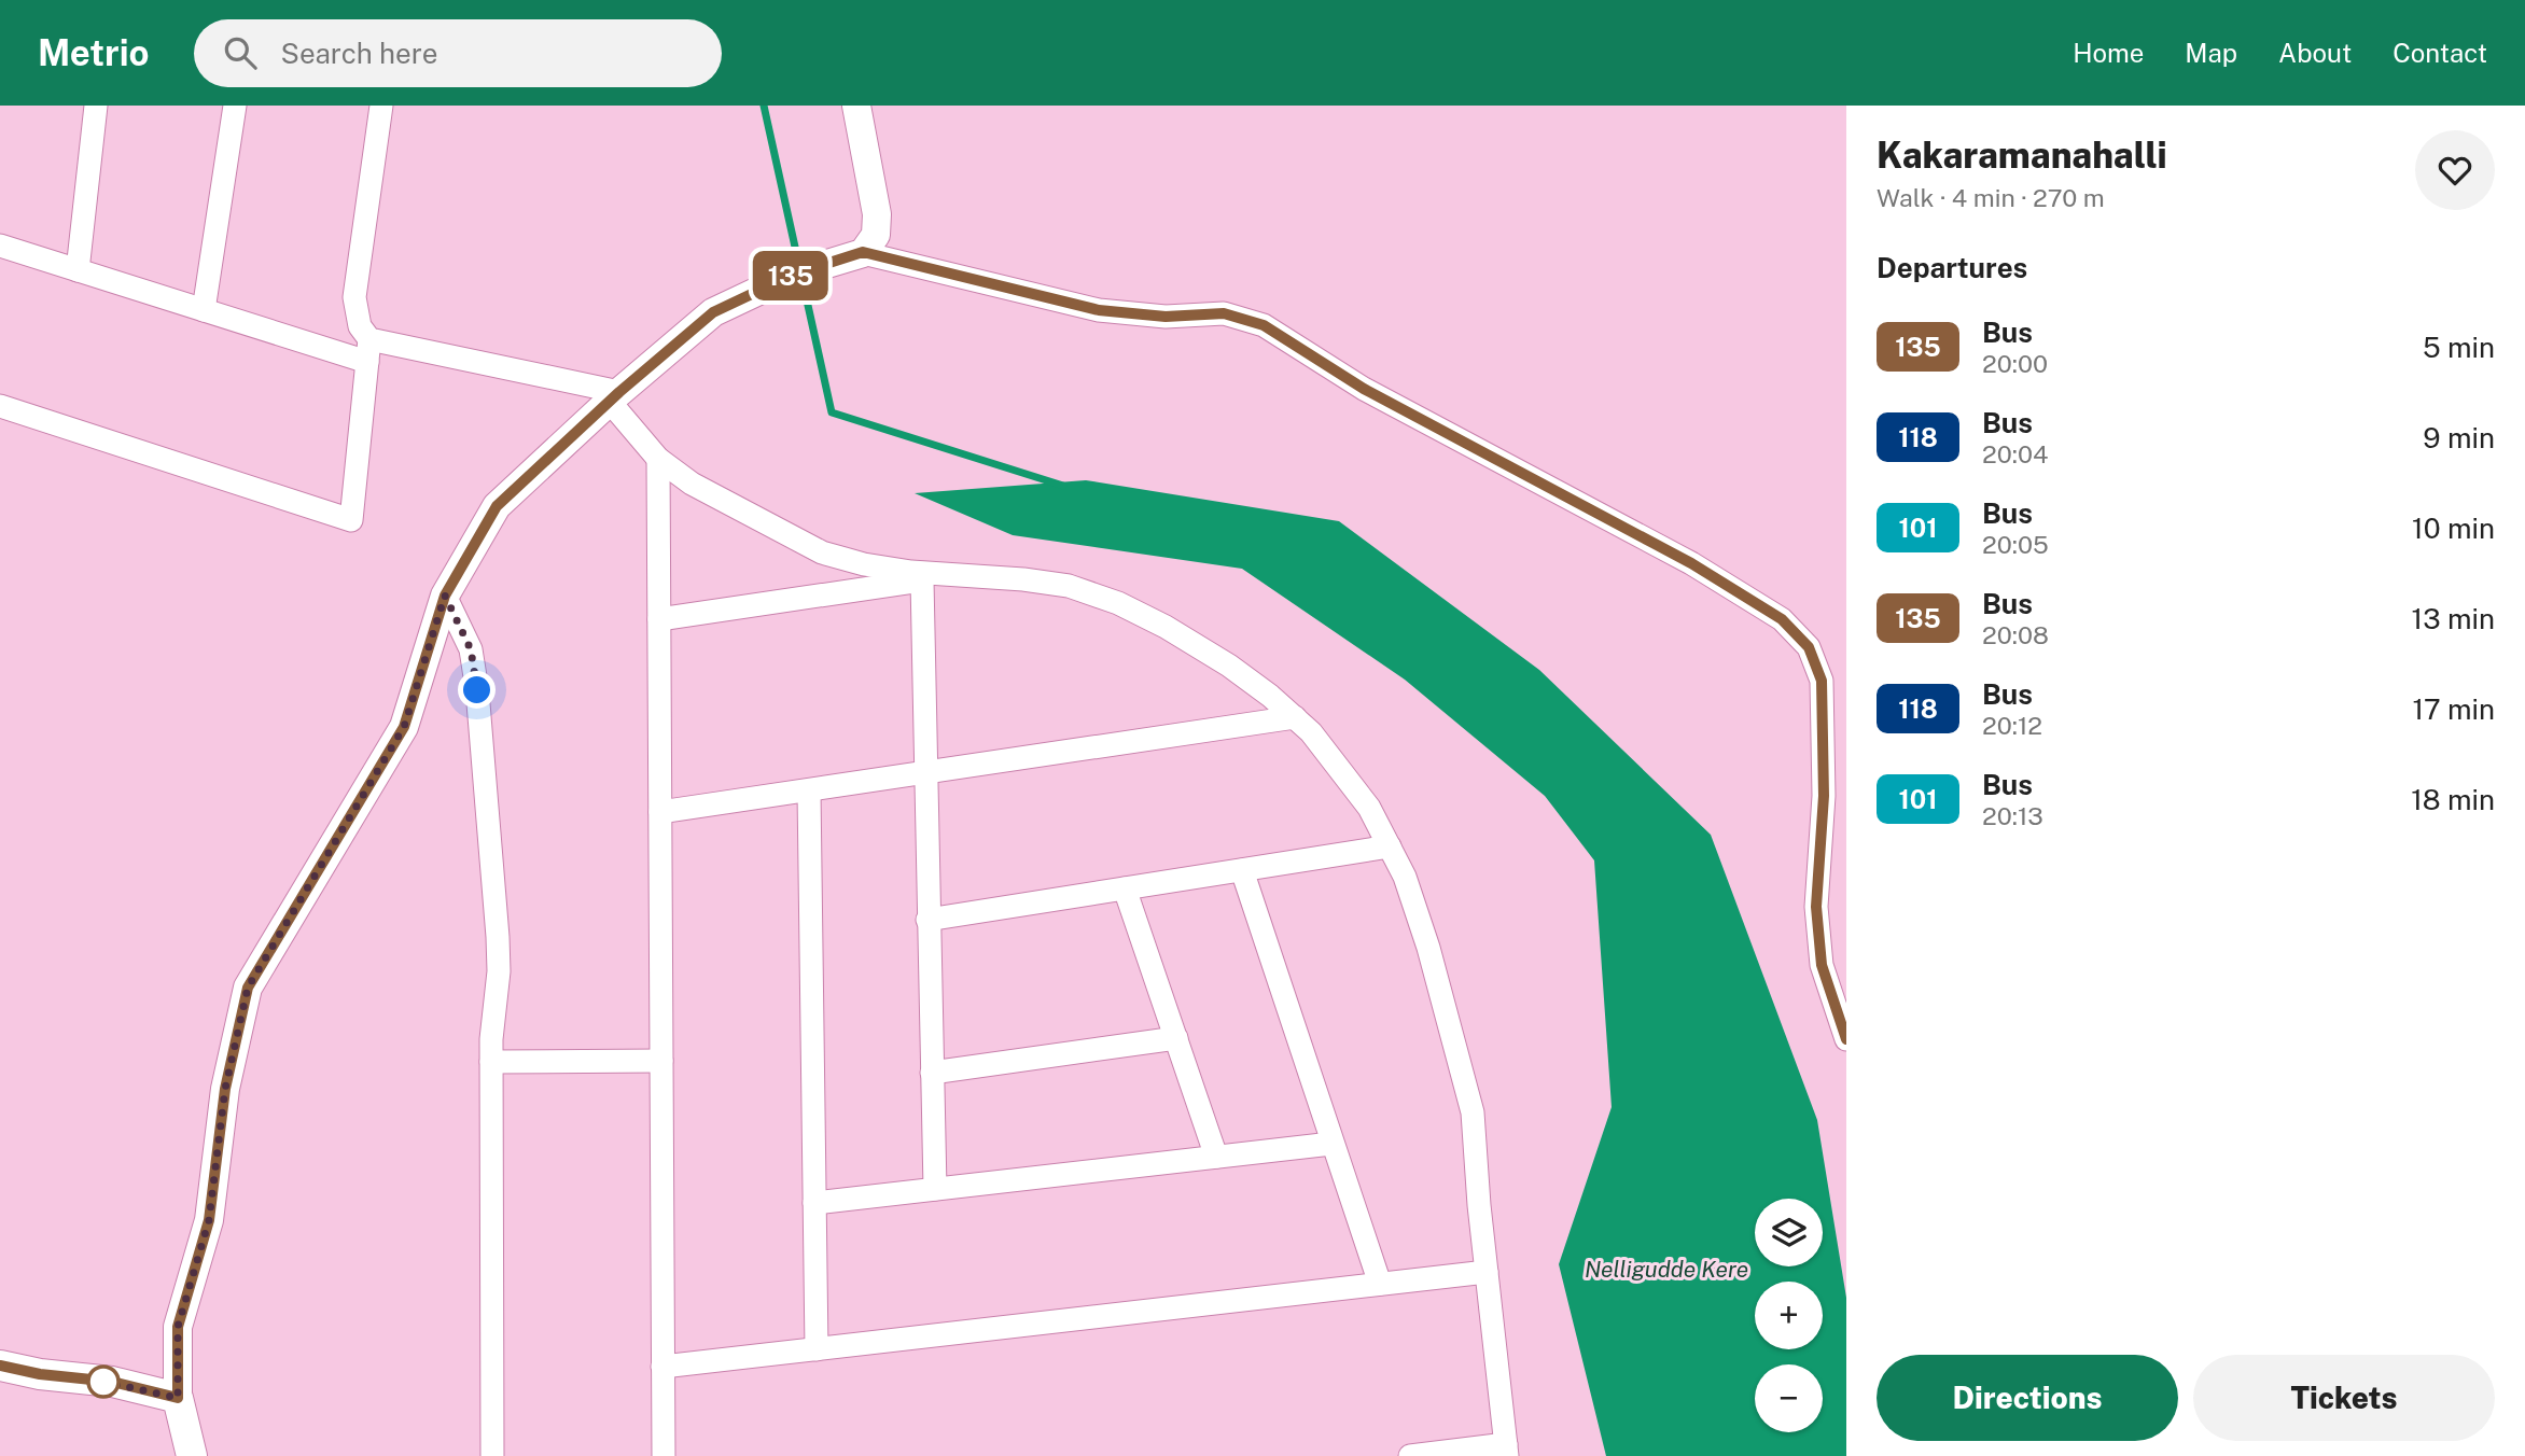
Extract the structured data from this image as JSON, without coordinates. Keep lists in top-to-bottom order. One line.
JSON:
{"water":["Nelligudde Kere"],"lines":["bus line 135"],"page":{"header":"Metrio","search":"Search here","nav":["Home","Map","About","Contact"],"on_map":"135","heading":[["Kakaramanahalli","Walk · 4 min · 270 m"],"Departures"],"list":[{"mark":"135","name":"Bus","note":"20:00","value":"5 min"},{"mark":"118","name":"Bus","note":"20:04","value":"9 min"},{"mark":"101","name":"Bus","note":"20:05","value":"10 min"},{"mark":"135","name":"Bus","note":"20:08","value":"13 min"},{"mark":"118","name":"Bus","note":"20:12","value":"17 min"},{"mark":"101","name":"Bus","note":"20:13","value":"18 min"}],"map_buttons":["+","−"],"buttons":["Directions","Tickets"]}}
